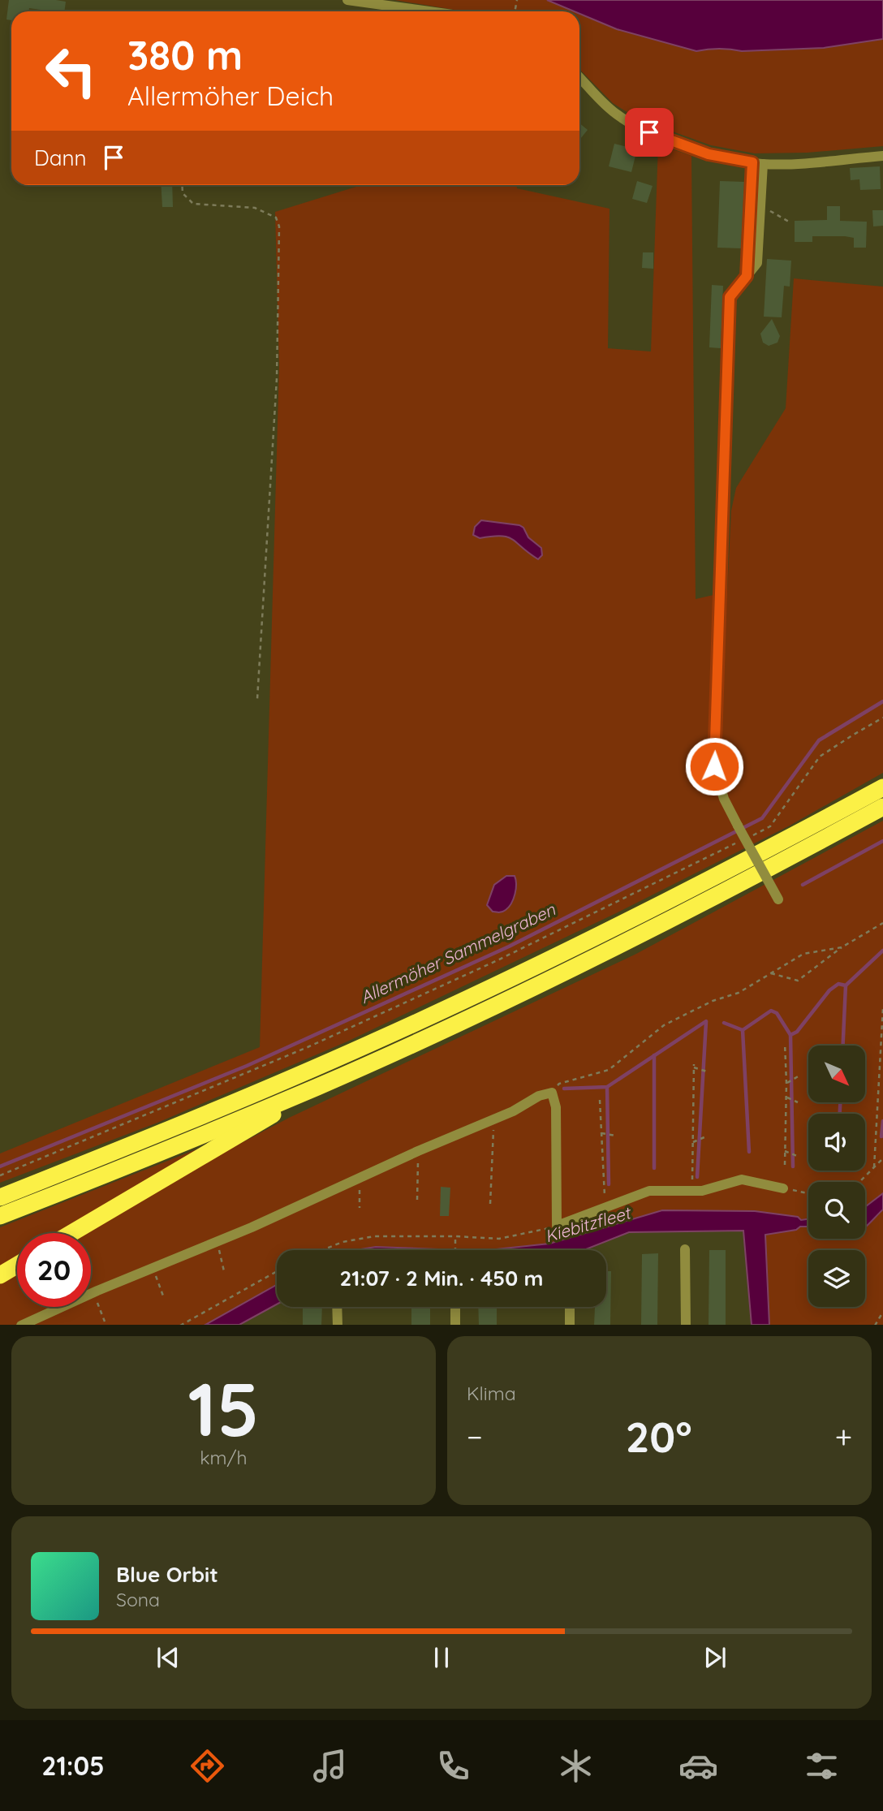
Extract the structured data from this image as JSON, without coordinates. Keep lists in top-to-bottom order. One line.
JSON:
{"water":["Allermöher Sammelgraben","Kiebitzfleet"],"north":"bottom right","page":{"turn":["380 m","Allermöher Deich"],"then":"Dann","limit":"20","trip":"21:07 · 2 Min. · 450 m","tile":[["15","km/h"],"Klima"],"heat":["−","20°","+"],"song":["Blue Orbit","Sona"],"tabs":"21:05"}}
